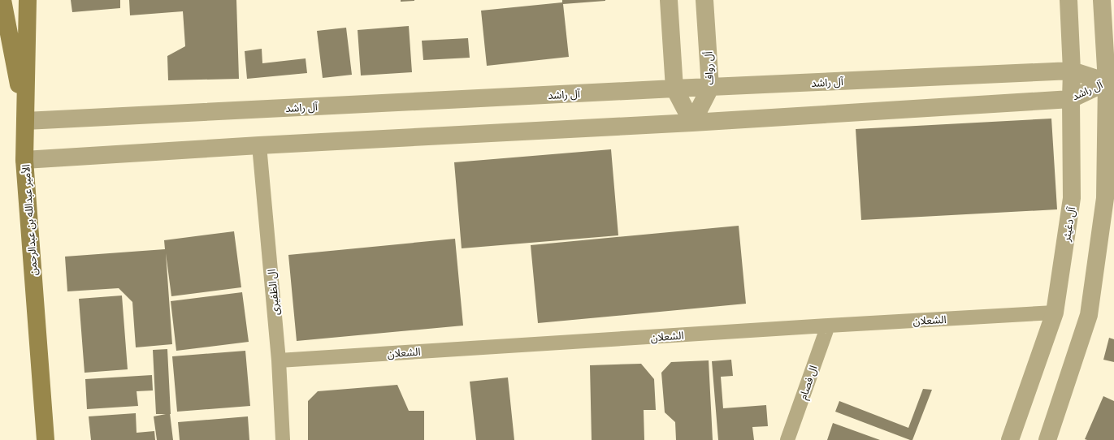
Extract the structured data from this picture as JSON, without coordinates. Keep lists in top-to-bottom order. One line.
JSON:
{"streets":{"main road":["الأمير عبدالله بن عبدالرحمن"],"street":["أل رواف","آل راشد","آل دغيثر","ال الظفيرى","الشعلان","ال فصام"]},"crossings":[["أل رواف","آل راشد"],["آل راشد","الأمير عبدالله بن عبدالرحمن"],["آل راشد","آل دغيثر"],["آل راشد","ال الظفيرى"],["آل دغيثر","الشعلان"],["ال الظفيرى","الشعلان"],["الشعلان","ال فصام"]]}
